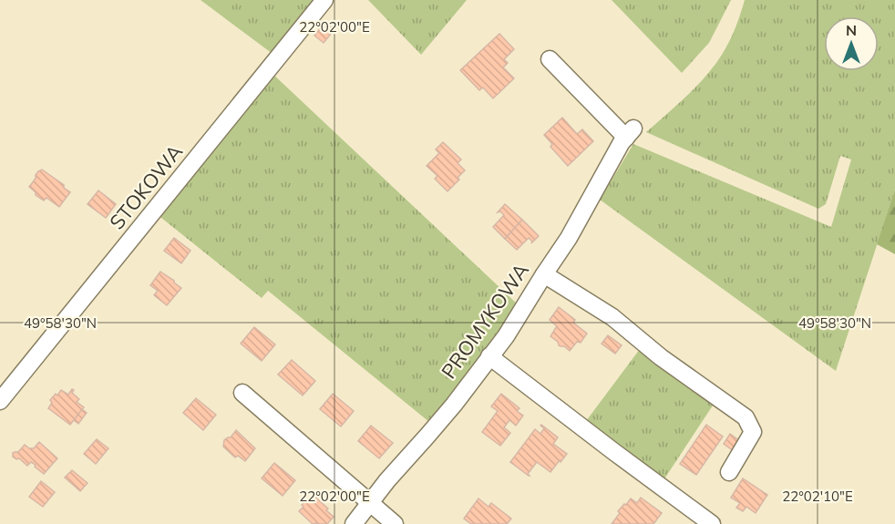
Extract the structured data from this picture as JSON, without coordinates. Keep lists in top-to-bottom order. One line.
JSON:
{"streets":{"street":["STOKOWA","PROMYKOWA"]},"north":"top","coordinates":["22°02'00\"E","49°58'30\"N","22°02'10\"E"]}
